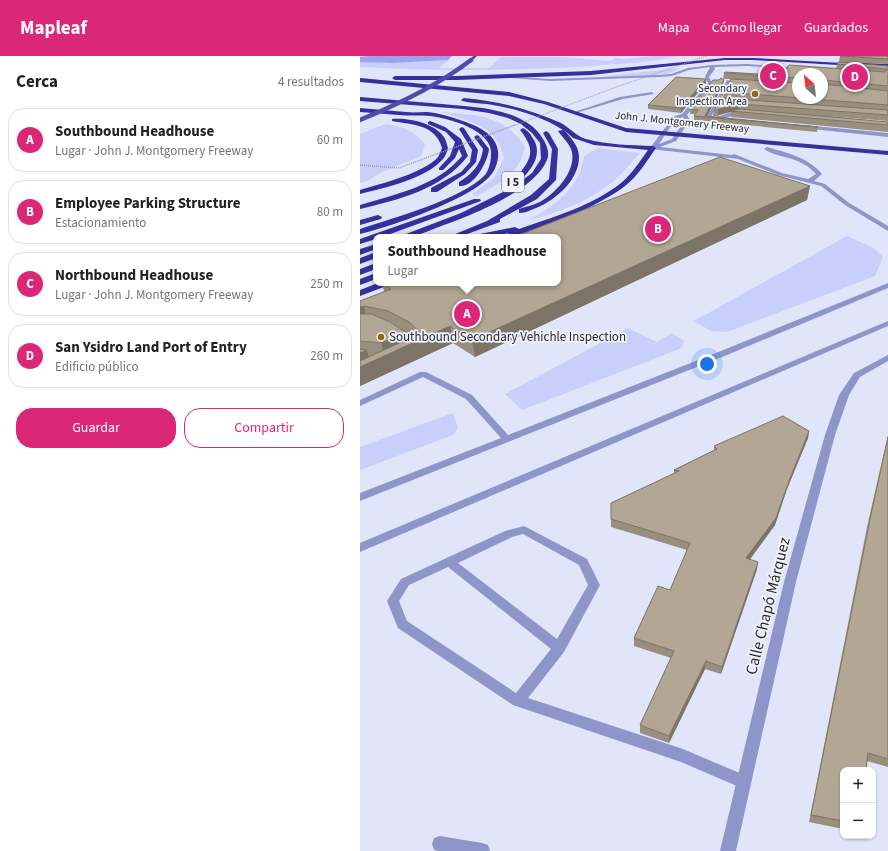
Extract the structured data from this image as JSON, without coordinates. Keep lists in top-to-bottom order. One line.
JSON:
{"streets":{"highway":["John J. Montgomery Freeway","I 5"],"street":["Calle Chapó Márquez"]},"places":["Secondary Inspection Area","Southbound Secondary Vehichle Inspection"],"north":"top left","page":{"header":"Mapleaf","nav":["Mapa","Cómo llegar","Guardados"],"heading":["Cerca","4 resultados"],"pins":["C","D","B","A"],"list":[{"mark":"A","name":"Southbound Headhouse","note":"Lugar · John J. Montgomery Freeway","value":"60 m"},{"mark":"B","name":"Employee Parking Structure","note":"Estacionamiento","value":"80 m"},{"mark":"C","name":"Northbound Headhouse","note":"Lugar · John J. Montgomery Freeway","value":"250 m"},{"mark":"D","name":"San Ysidro Land Port of Entry","note":"Edificio público","value":"260 m"}],"popup":["Southbound Headhouse","Lugar"],"buttons":["Guardar","Compartir"],"map_buttons":["+","−"]}}
